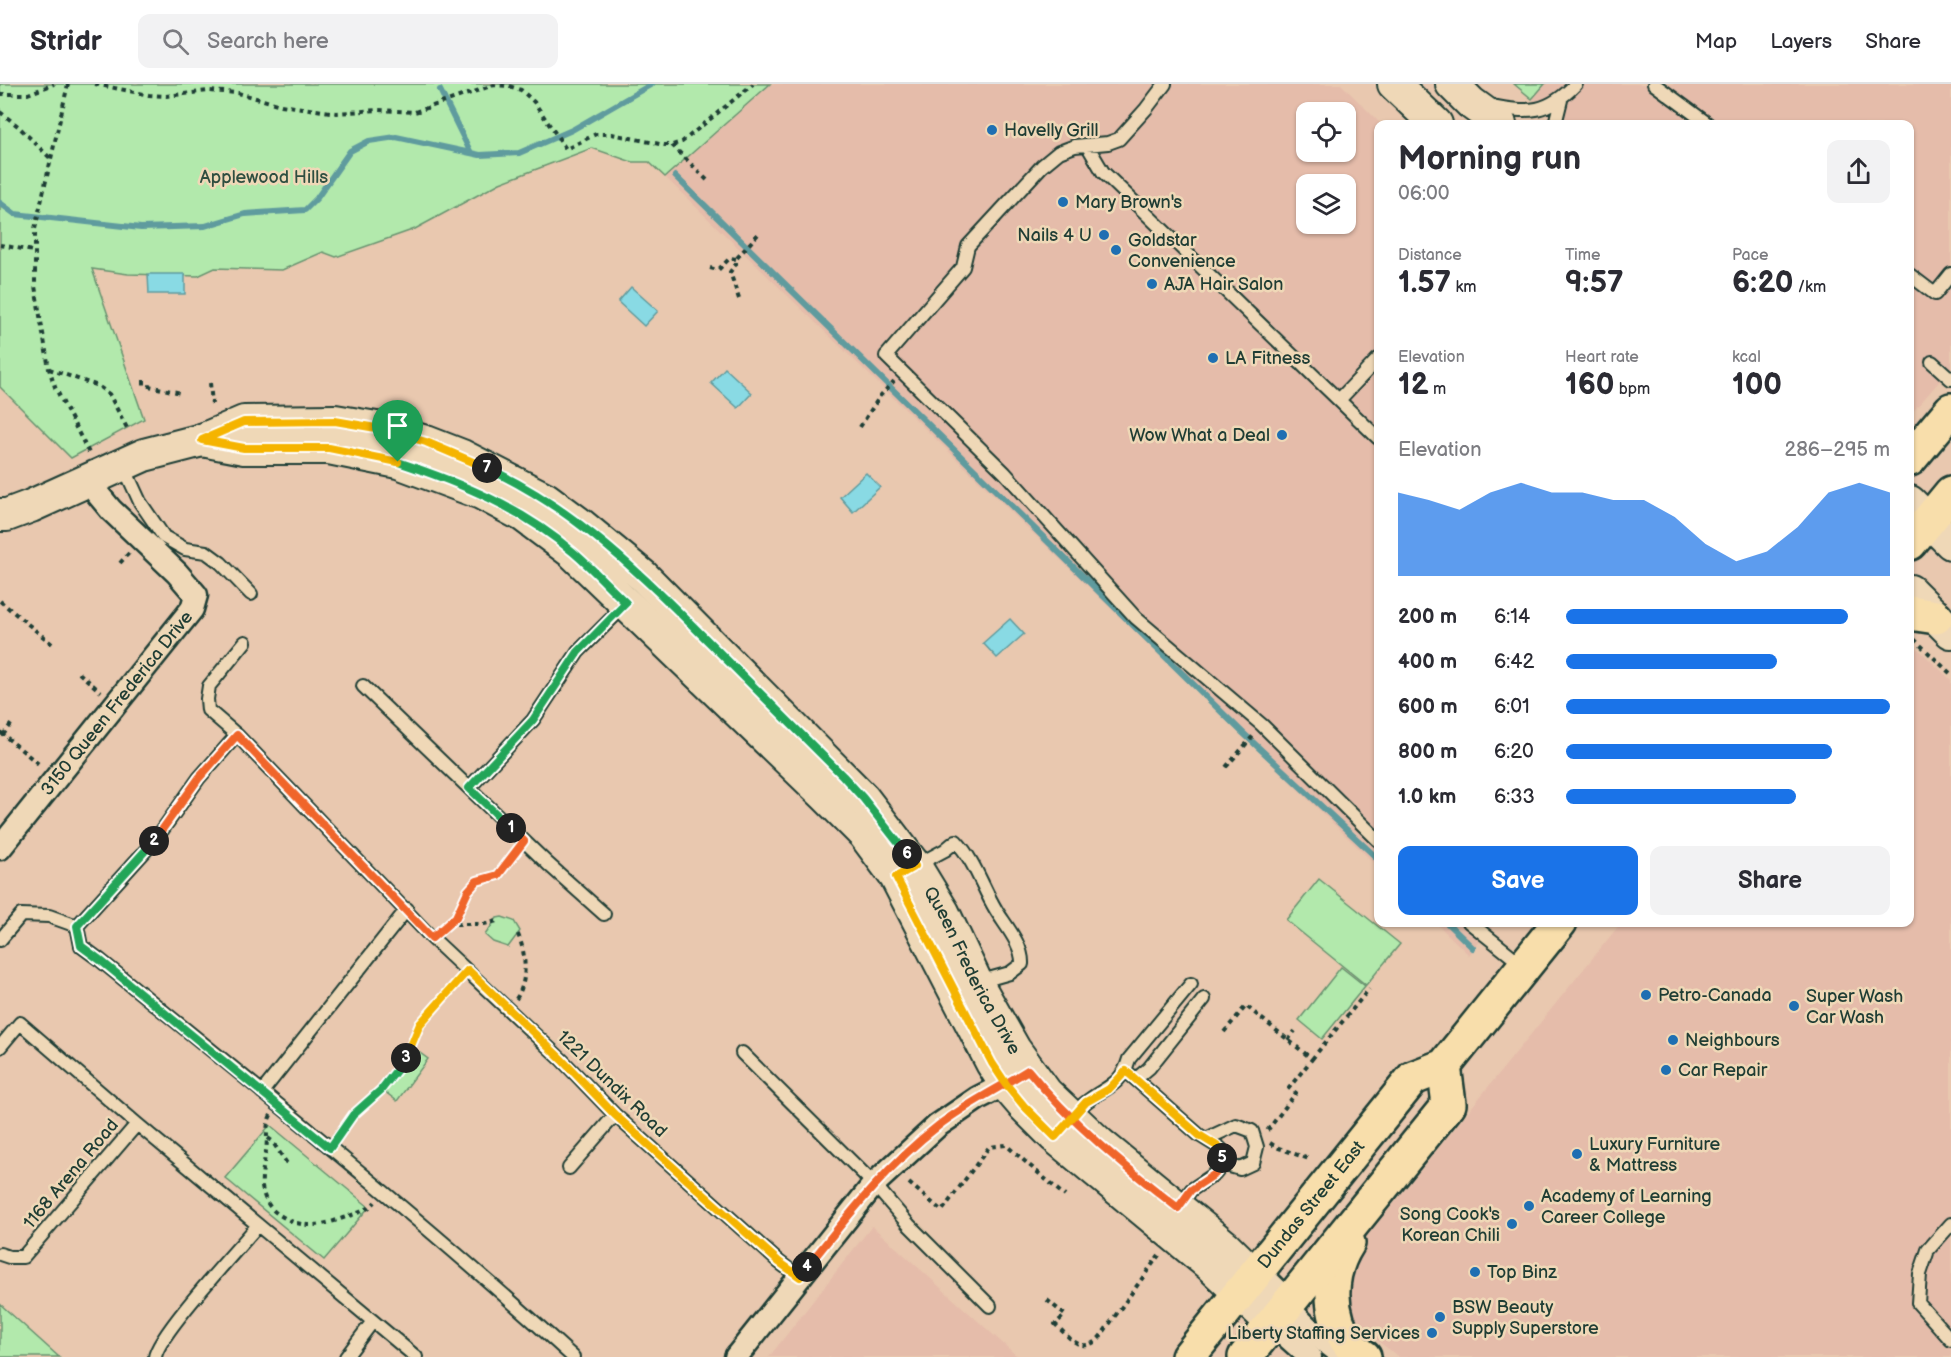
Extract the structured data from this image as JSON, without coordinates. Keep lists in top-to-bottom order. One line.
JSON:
{"streets":{"main road":["Dundas Street East"],"street":["3150 Queen Frederica Drive","Queen Frederica Drive"],"lane":["1221 Dundix Road","1168 Arena Road"]},"crossings":[["3150 Queen Frederica Drive","Queen Frederica Drive"],["Queen Frederica Drive","Dundas Street East"]],"parks":["Applewood Hills"],"places":["Havelly Grill","Mary Brown's","Nails 4 U","Goldstar Convenience","AJA Hair Salon","LA Fitness","Wow What a Deal","Petro-Canada","Super Wash Car Wash","Neighbours","Car Repair","Luxury Furniture & Mattress","Academy of Learning Career College","Song Cook's Korean Chili","Top Binz","BSW Beauty Supply Superstore","Liberty Staffing Services"],"page":{"header":"Stridr","search":"Search here","nav":["Map","Layers","Share"],"heading":["Morning run","06:00"],"stats":[["Distance","1.57 km"],["Time","9:57"],["Pace","6:20 /km"],["Elevation","12 m"],["Heart rate","160 bpm"],["kcal","100"]],"chart":["Elevation","286–295 m"],"pins":["7","1","2","6","3","5","4"],"list":[{"name":"200 m","note":"6:14"},{"name":"400 m","note":"6:42"},{"name":"600 m","note":"6:01"},{"name":"800 m","note":"6:20"},{"name":"1.0 km","note":"6:33"}],"buttons":["Save","Share"]}}
